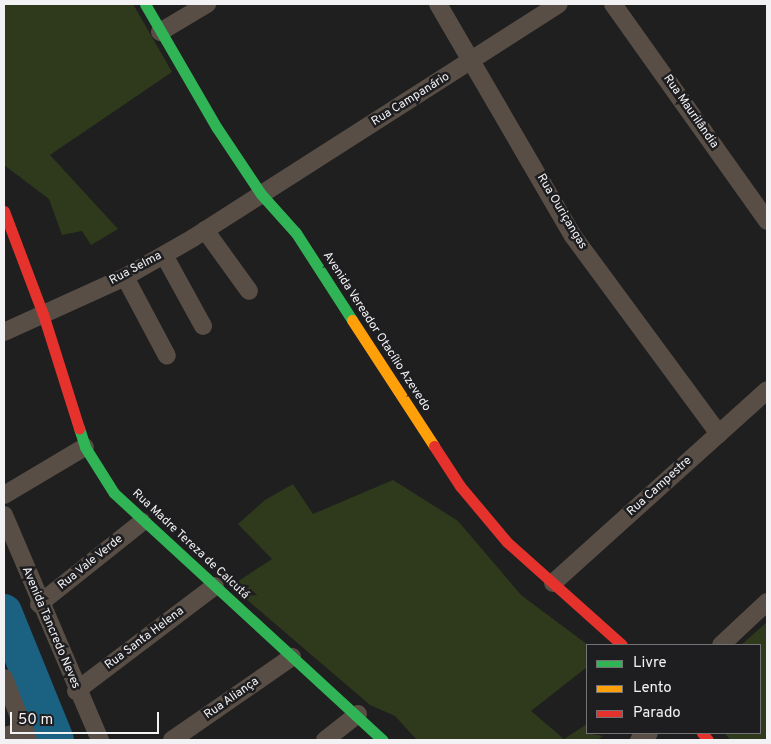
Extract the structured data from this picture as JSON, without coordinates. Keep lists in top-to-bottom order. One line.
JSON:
{"streets":{"main road":["Avenida Vereador Otacílio Azevedo","Rua Madre Tereza de Calcutá"],"street":["Rua Campanário","Rua Maurilândia","Rua Ouriçangas","Rua Selma","Rua Campestre","Rua Vale Verde","Avenida Tancredo Neves","Rua Santa Helena","Rua Aliança"]},"crossings":[["Rua Campanário","Rua Ouriçangas"],["Rua Campanário","Rua Selma"],["Rua Campanário","Avenida Vereador Otacílio Azevedo"],["Rua Ouriçangas","Rua Campestre"],["Rua Selma","Avenida Vereador Otacílio Azevedo"],["Rua Selma","Rua Madre Tereza de Calcutá"],["Avenida Vereador Otacílio Azevedo","Rua Campestre"],["Rua Madre Tereza de Calcutá","Rua Vale Verde"],["Rua Madre Tereza de Calcutá","Rua Santa Helena"],["Rua Madre Tereza de Calcutá","Rua Aliança"],["Rua Vale Verde","Avenida Tancredo Neves"],["Avenida Tancredo Neves","Rua Santa Helena"]],"legend":["Livre","Lento","Parado"],"scale_bar":"50 m"}
